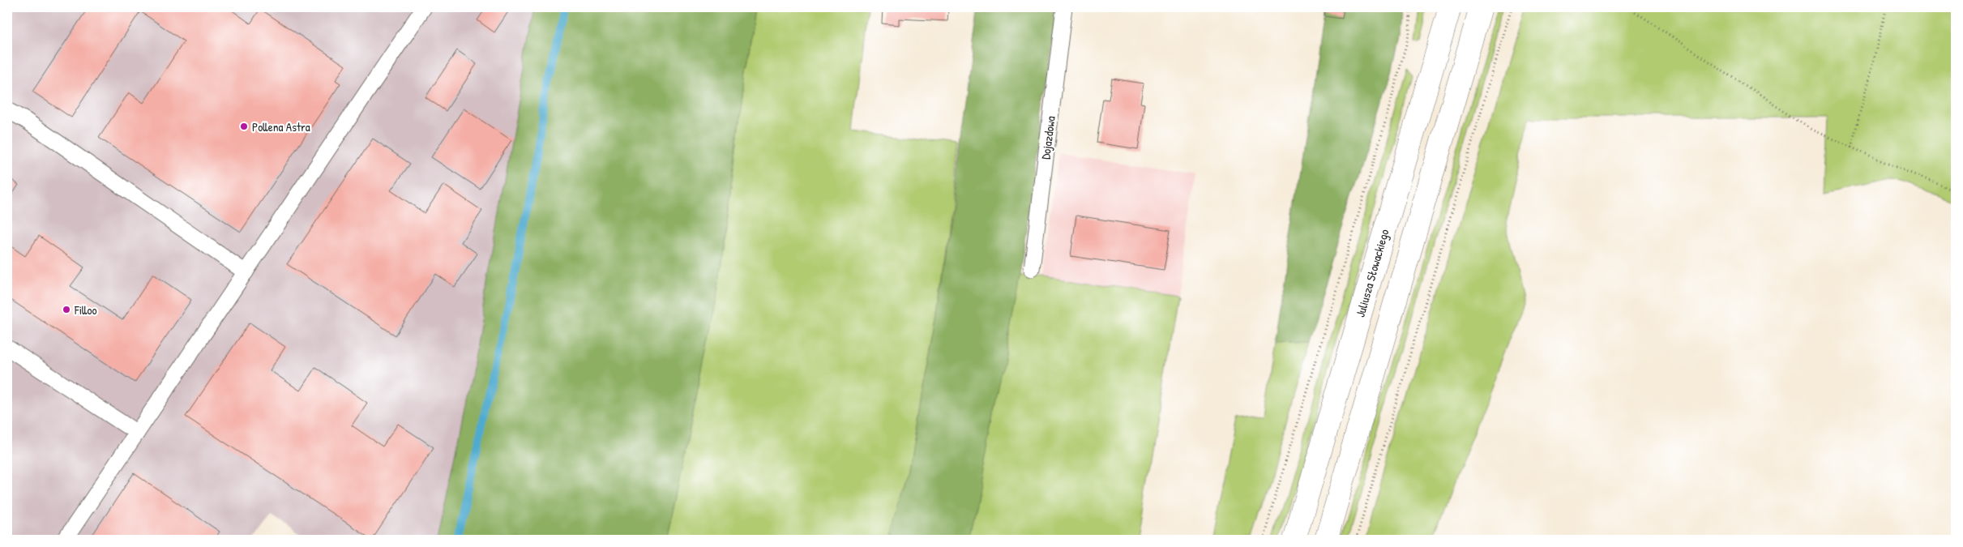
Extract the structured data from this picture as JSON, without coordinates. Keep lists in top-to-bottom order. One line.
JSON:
{"streets":{"main road":["Juliusza Słowackiego"],"lane":["Dojazdowa"]},"places":["Pollena Astra","Filloo"]}
